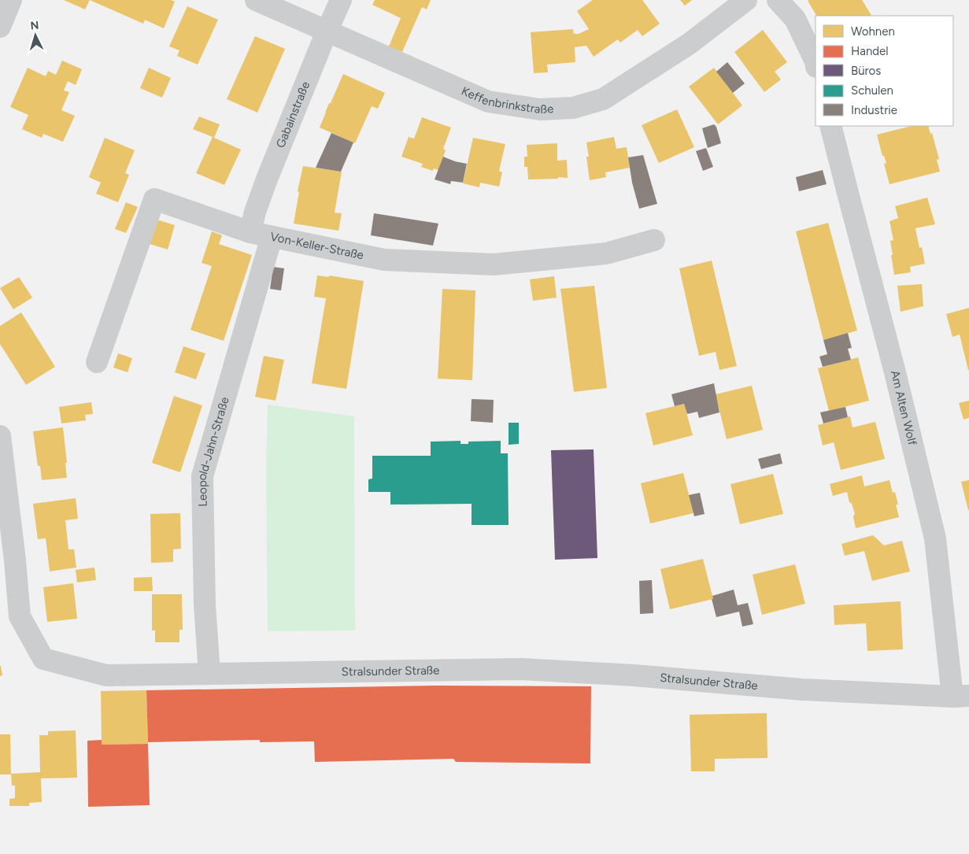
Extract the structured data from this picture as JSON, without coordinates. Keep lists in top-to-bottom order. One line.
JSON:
{"streets":{"street":["Keffenbrinkstraße","Gabainstraße","Von-Keller-Straße","Am Alten Wolf","Leopold-Jahn-Straße","Stralsunder Straße"]},"crossings":[["Keffenbrinkstraße","Gabainstraße"],["Gabainstraße","Von-Keller-Straße"],["Von-Keller-Straße","Leopold-Jahn-Straße"],["Am Alten Wolf","Stralsunder Straße"],["Leopold-Jahn-Straße","Stralsunder Straße"]],"legend":["Wohnen","Handel","Büros","Schulen","Industrie"],"north":"top"}
